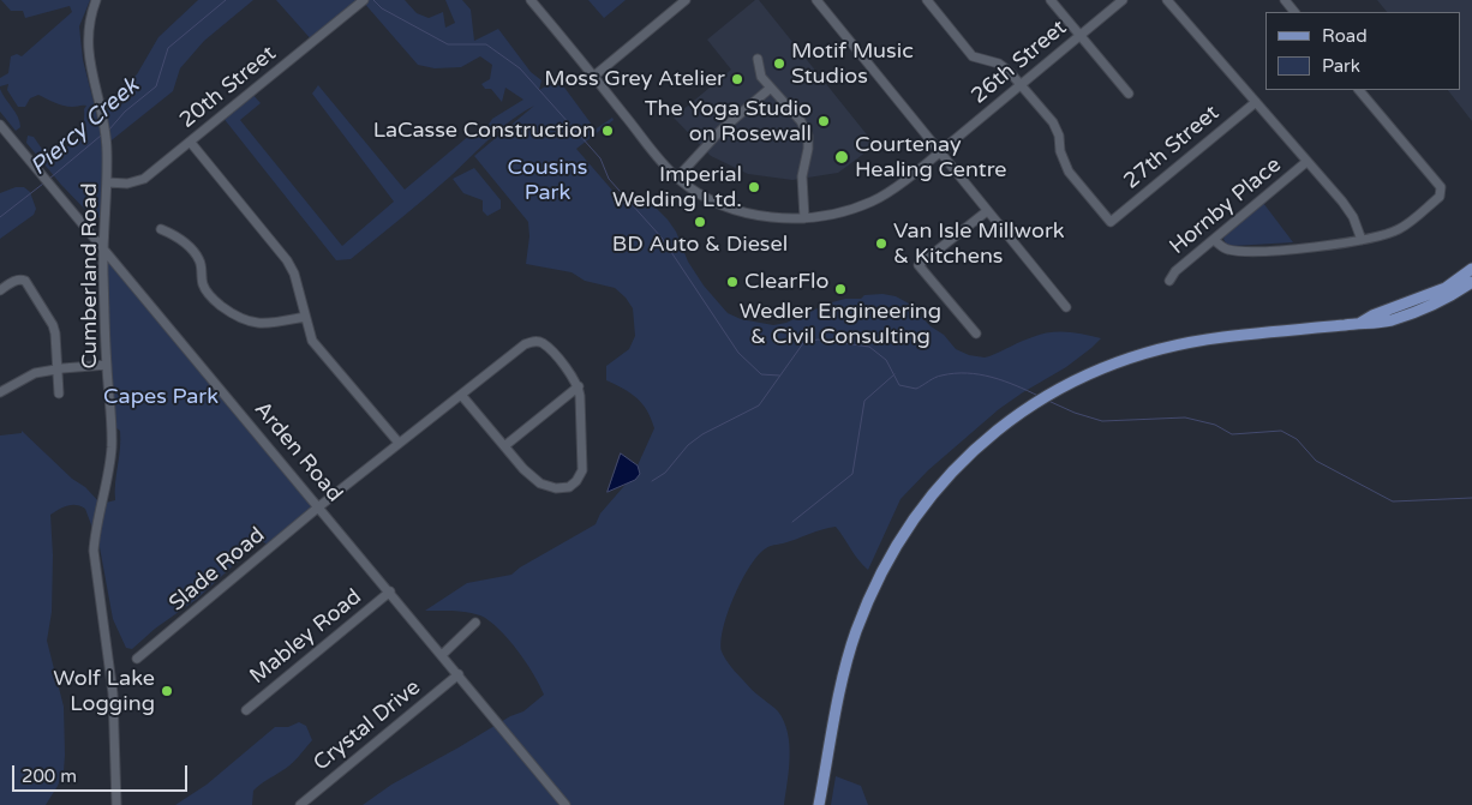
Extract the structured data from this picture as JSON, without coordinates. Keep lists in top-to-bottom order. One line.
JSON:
{"streets":{"street":["26th Street","20th Street","27th Street","Hornby Place","Cumberland Road","Arden Road","Slade Road","Mabley Road","Crystal Drive"]},"crossings":[["26th Street","27th Street"],["20th Street","Cumberland Road"],["Cumberland Road","Arden Road"],["Arden Road","Slade Road"],["Arden Road","Mabley Road"],["Arden Road","Crystal Drive"]],"water":["Piercy Creek"],"parks":["Cousins Park","Capes Park"],"places":["Motif Music Studios","Moss Grey Atelier","The Yoga Studio on Rosewall","LaCasse Construction","Courtenay Healing Centre","Imperial Welding Ltd.","BD Auto & Diesel","Van Isle Millwork & Kitchens","ClearFlo","Wedler Engineering & Civil Consulting","Wolf Lake Logging"],"legend":["Road","Park"],"scale_bar":"200 m"}
